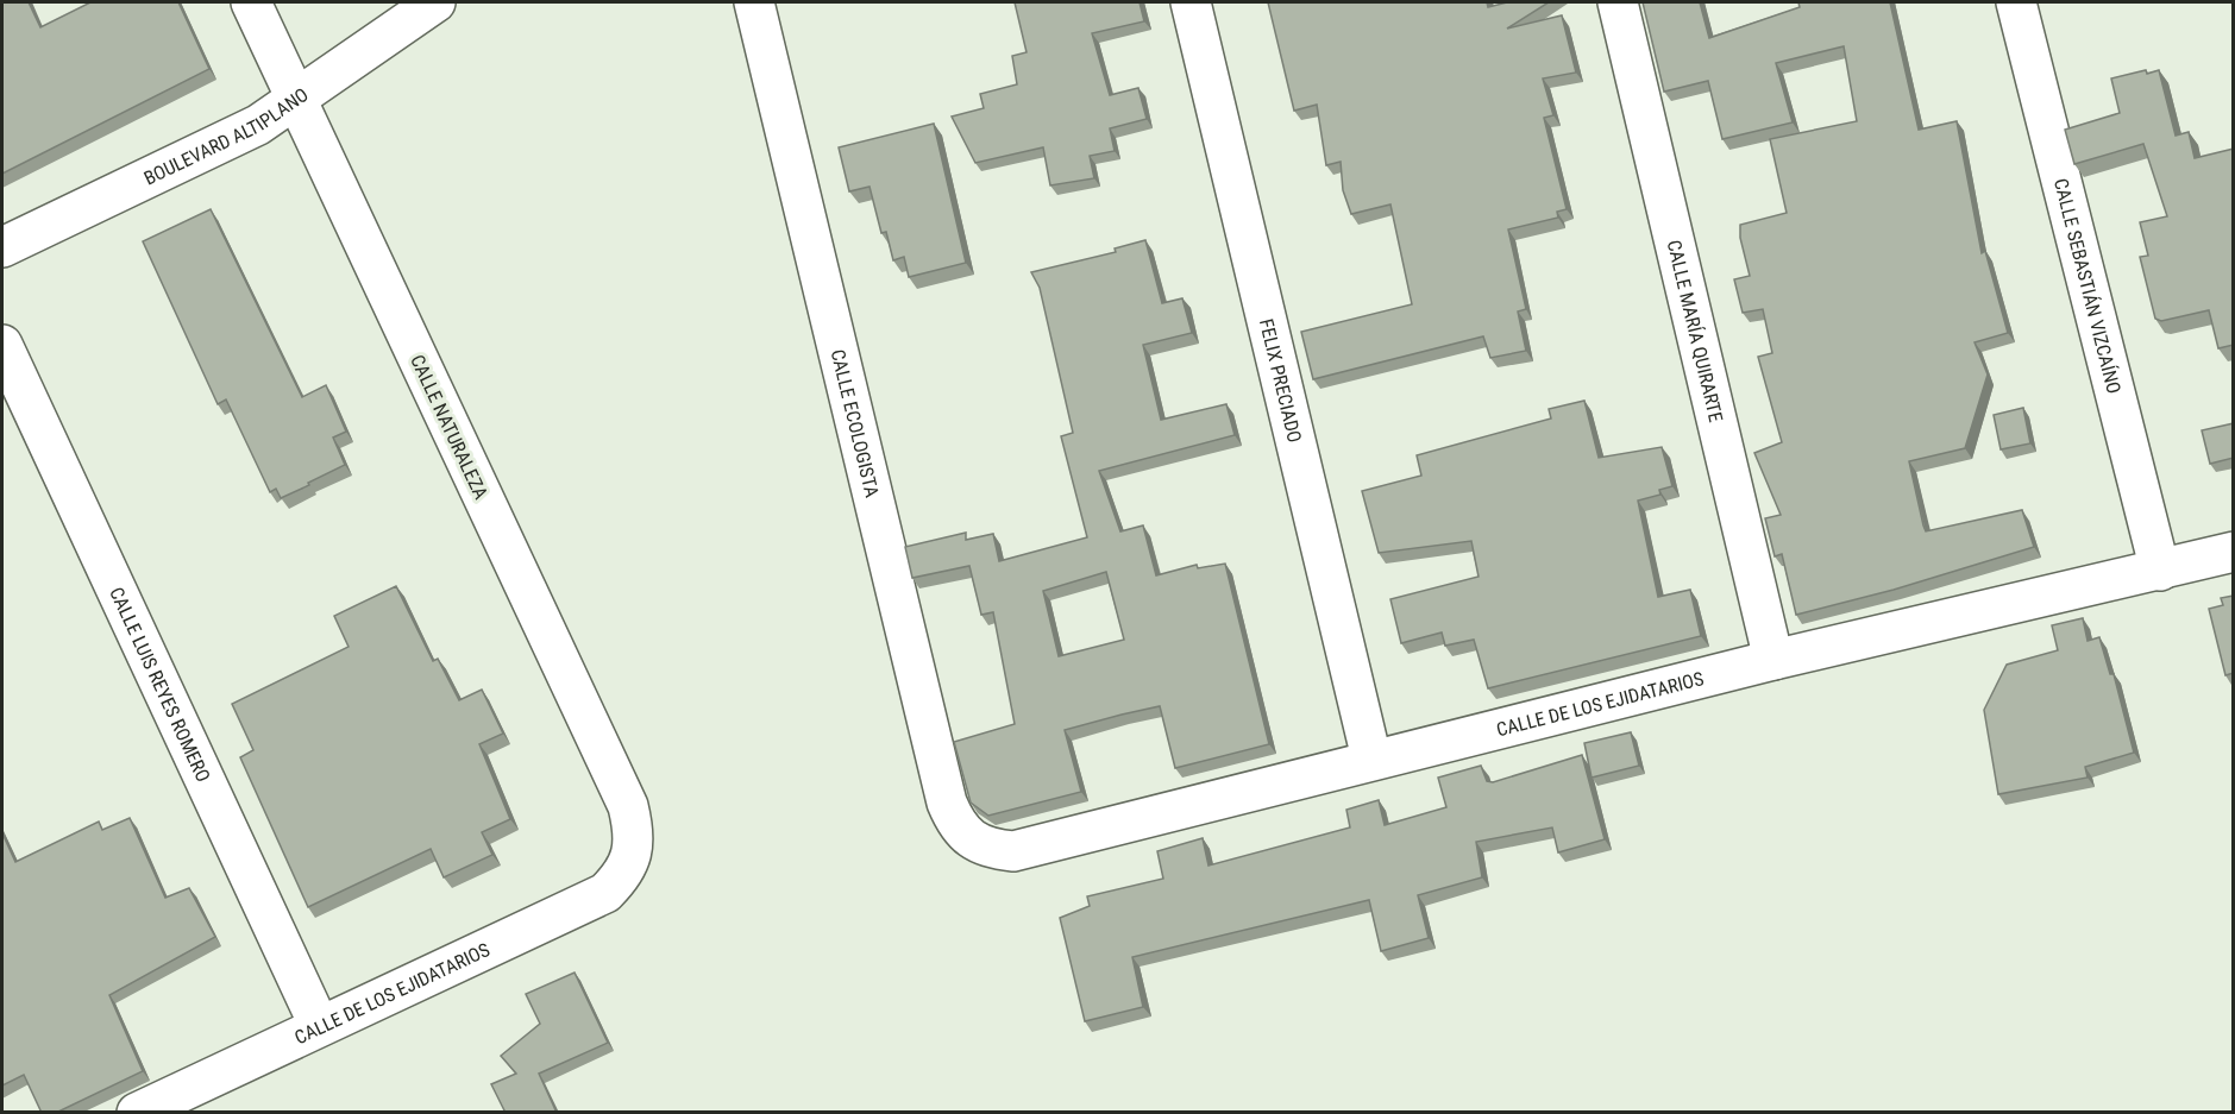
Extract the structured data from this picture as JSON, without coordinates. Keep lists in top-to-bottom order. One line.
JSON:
{"streets":{"street":["BOULEVARD ALTIPLANO","CALLE SEBASTIÁN VIZCAÍNO","CALLE MARÍA QUIRARTE","FELIX PRECIADO","CALLE ECOLOGISTA","CALLE NATURALEZA","CALLE LUIS REYES ROMERO","CALLE DE LOS EJIDATARIOS"]},"crossings":[["BOULEVARD ALTIPLANO","CALLE NATURALEZA"],["CALLE SEBASTIÁN VIZCAÍNO","CALLE DE LOS EJIDATARIOS"],["CALLE MARÍA QUIRARTE","CALLE DE LOS EJIDATARIOS"],["FELIX PRECIADO","CALLE DE LOS EJIDATARIOS"],["CALLE ECOLOGISTA","CALLE DE LOS EJIDATARIOS"],["CALLE NATURALEZA","CALLE DE LOS EJIDATARIOS"],["CALLE LUIS REYES ROMERO","CALLE DE LOS EJIDATARIOS"]]}
